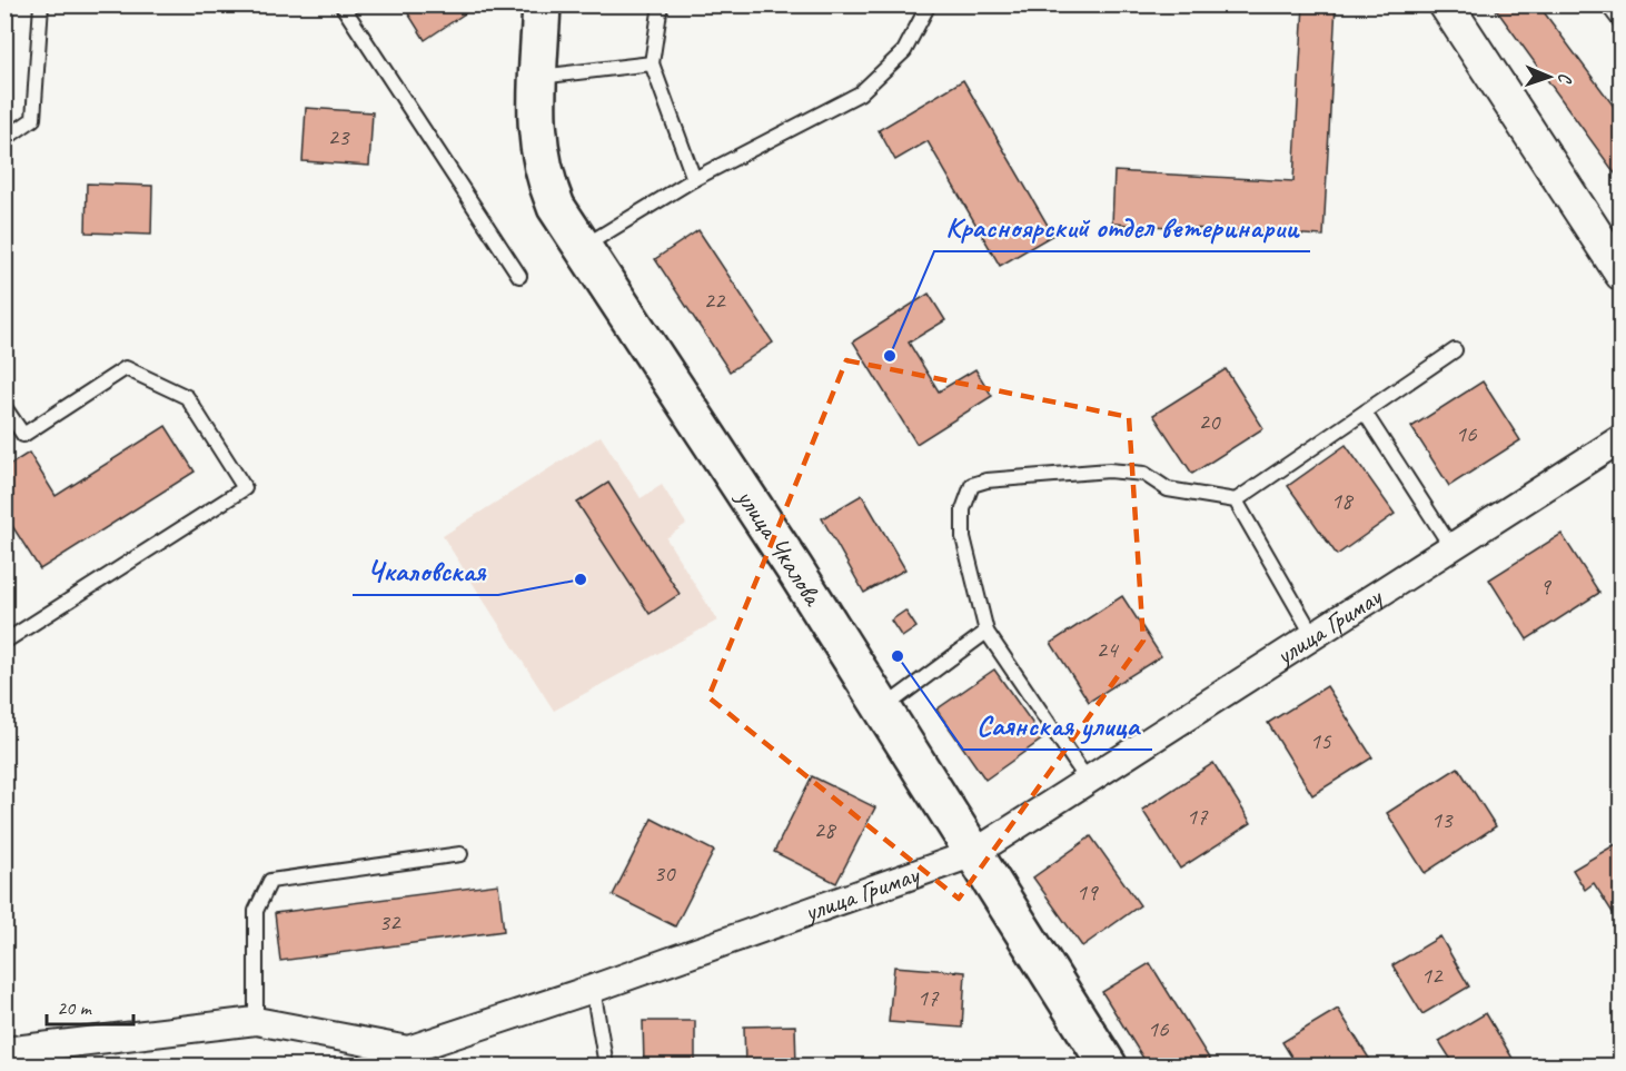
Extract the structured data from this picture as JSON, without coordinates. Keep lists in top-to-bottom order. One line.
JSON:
{"streets":{"main road":["улица Чкалова"],"street":["улица Гримау"]},"crossings":[["улица Чкалова","улица Гримау"]],"places":["Красноярский отдел ветеринарии","Чкаловская","Саянская улица"],"house_numbers":["23","22","20","16","18","9","24","15","17","13","28","30","19","32","12","17","16"],"scale_bar":"20 m","north":"right"}
